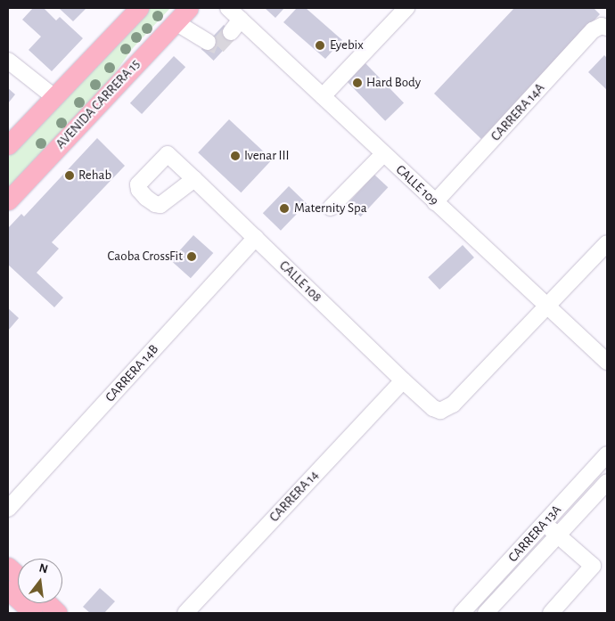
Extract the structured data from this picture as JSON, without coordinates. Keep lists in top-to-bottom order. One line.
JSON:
{"streets":{"main road":["AVENIDA CARRERA 15"],"street":["CARRERA 14A","CALLE 109","CALLE 108","CARRERA 14B","CARRERA 14","CARRERA 13A"]},"crossings":[["CARRERA 14A","CALLE 109"],["CALLE 109","CALLE 108"],["CALLE 108","CARRERA 14B"],["CALLE 108","CARRERA 14"]],"places":["Eyebix","Hard Body","Ivenar III","Rehab","Maternity Spa","Caoba CrossFit"],"north":"top"}
